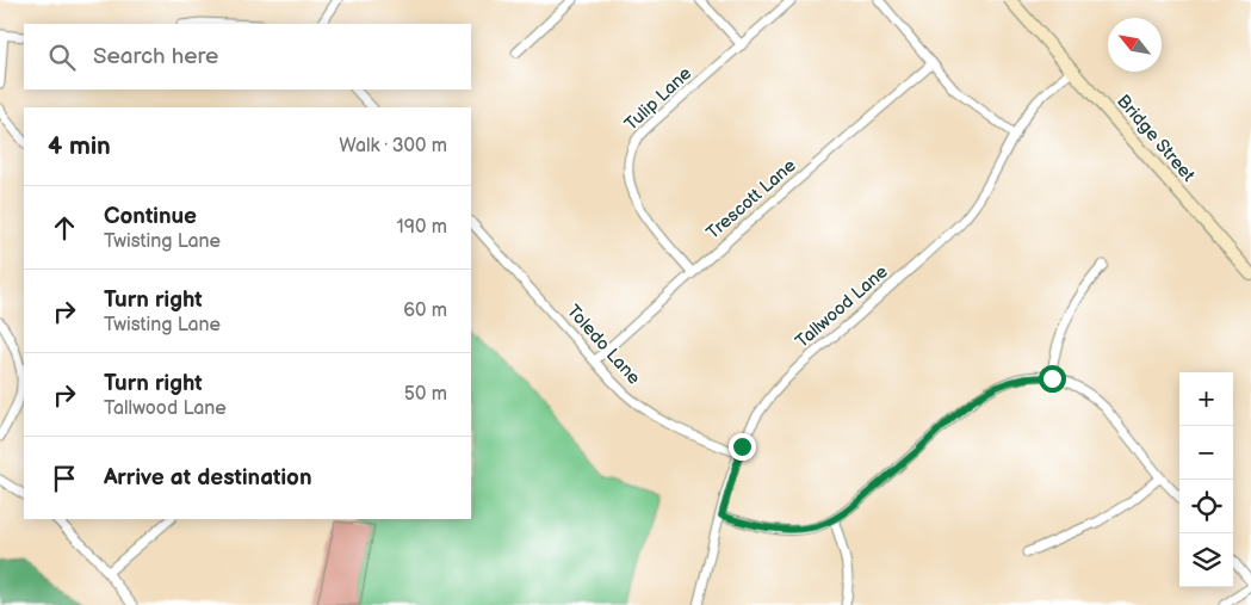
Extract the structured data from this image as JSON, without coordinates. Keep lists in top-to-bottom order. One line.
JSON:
{"streets":{"main road":["Bridge Street"],"street":["Tulip Lane","Trescott Lane","Tallwood Lane","Toledo Lane"]},"crossings":[["Tulip Lane","Trescott Lane"],["Bridge Street","Tallwood Lane"],["Trescott Lane","Toledo Lane"],["Tallwood Lane","Toledo Lane"]],"north":"top left","page":{"search":"Search here","heading":["4 min","Walk · 300 m"],"list":[["Continue","Twisting Lane","190 m"],["Turn right","Twisting Lane","60 m"],["Turn right","Tallwood Lane","50 m"],"Arrive at destination"],"map_buttons":["+","−"]}}
